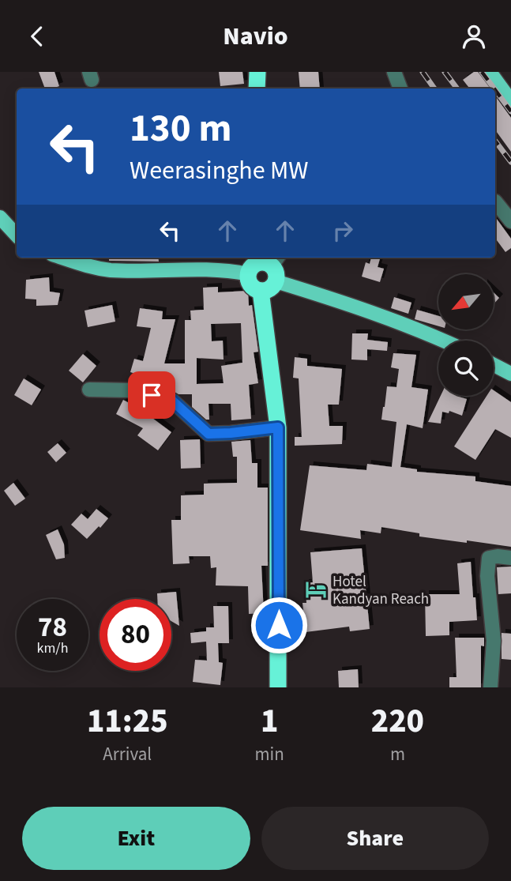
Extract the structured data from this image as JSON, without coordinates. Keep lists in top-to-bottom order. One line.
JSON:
{"places":{"hotel":["Hotel Kandyan Reach"]},"north":"bottom left","page":{"header":"Navio","turn":["130 m","Weerasinghe MW"],"speed":"78 km/h","limit":"80","eta":["11:25","Arrival","1","min","220","m"],"buttons":["Exit","Share"]}}
